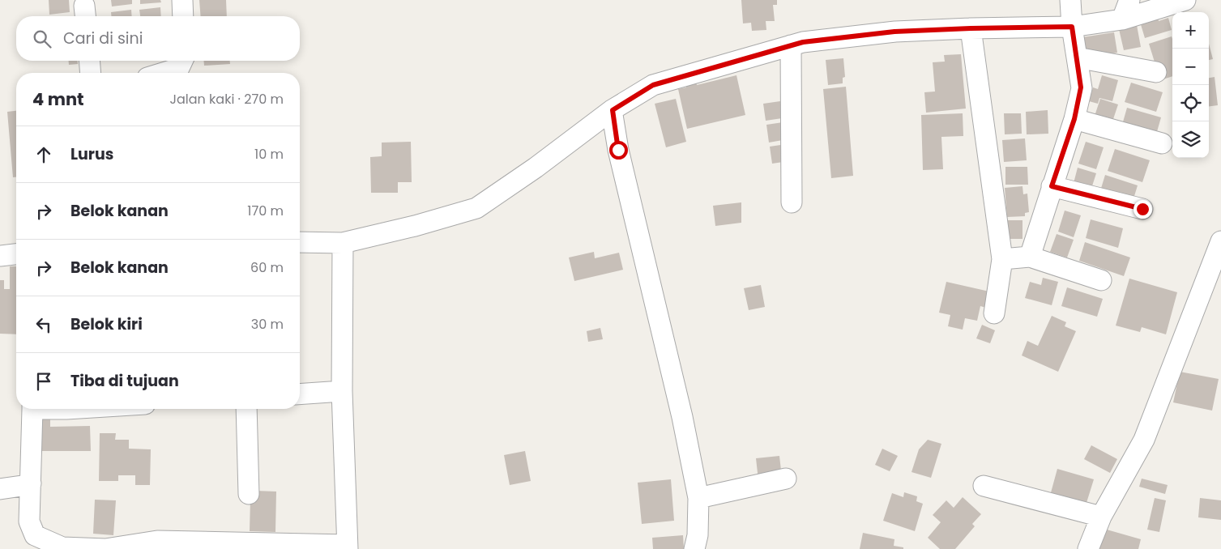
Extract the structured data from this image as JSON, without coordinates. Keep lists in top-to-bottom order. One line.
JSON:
{"page":{"map_buttons":["+","−"],"search":"Cari di sini","heading":["4 mnt","Jalan kaki · 270 m"],"list":[["Lurus","10 m"],["Belok kanan","170 m"],["Belok kanan","60 m"],["Belok kiri","30 m"],"Tiba di tujuan"]}}
